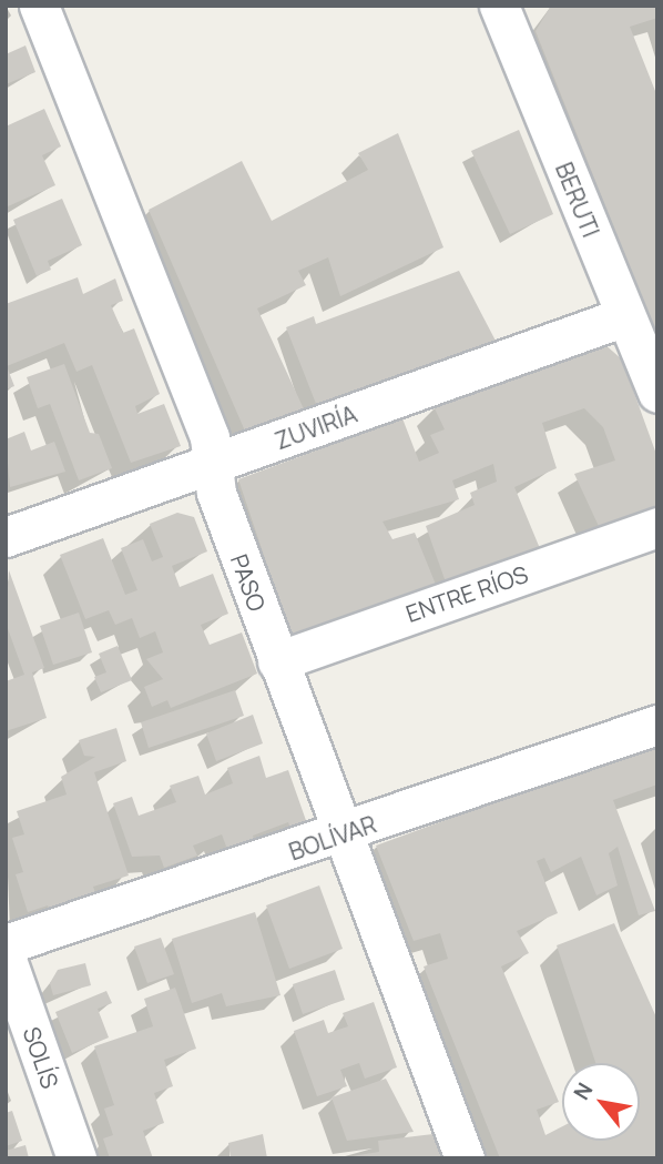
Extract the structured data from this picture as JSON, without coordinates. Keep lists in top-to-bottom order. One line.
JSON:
{"streets":{"street":["BERUTI","ZUVIRÍA","PASO","ENTRE RÍOS","BOLÍVAR","SOLÍS"]},"crossings":[["BERUTI","ZUVIRÍA"],["ZUVIRÍA","PASO"],["PASO","ENTRE RÍOS"],["PASO","BOLÍVAR"]],"north":"top left"}
